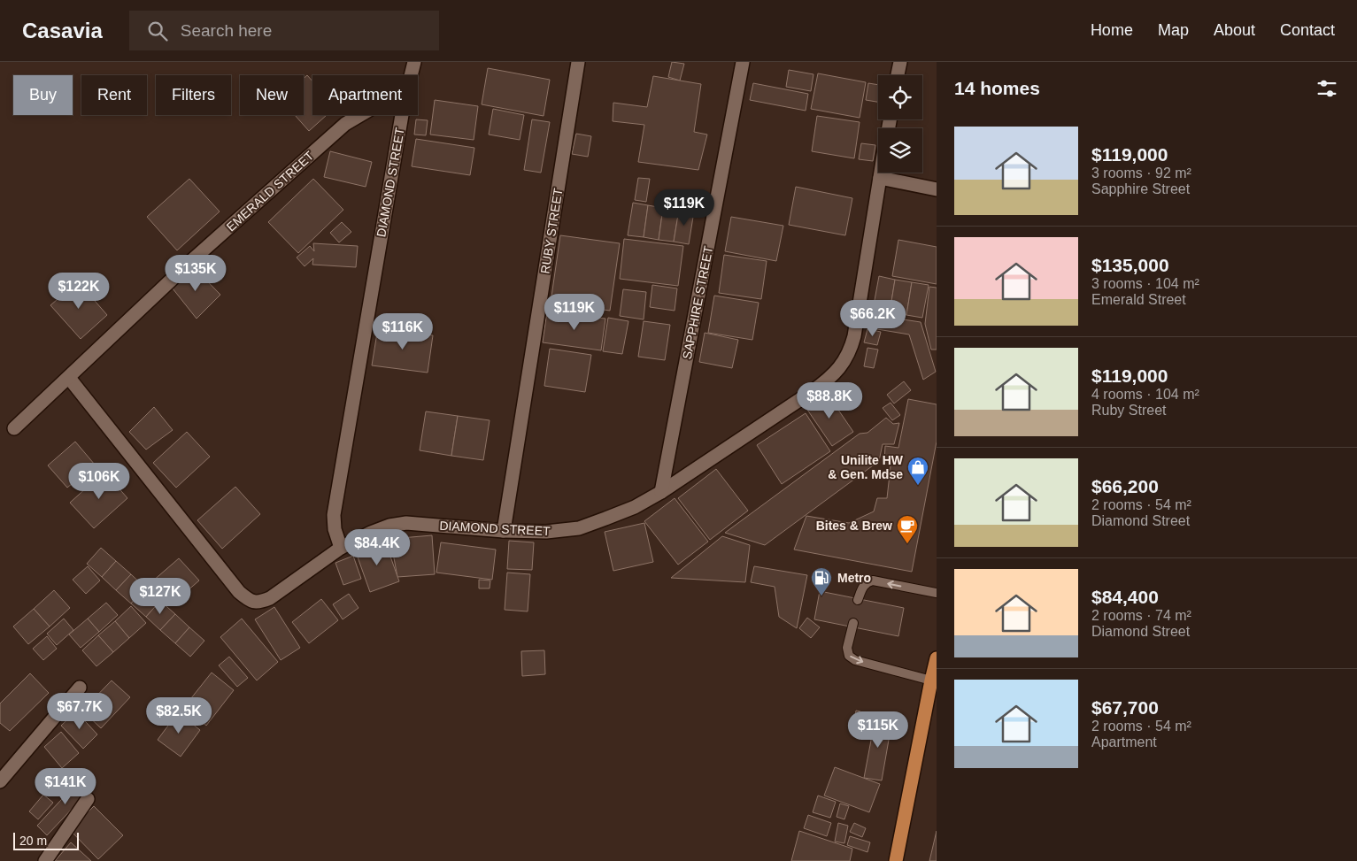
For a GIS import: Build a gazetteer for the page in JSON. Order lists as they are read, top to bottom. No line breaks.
{"streets":{"street":["DIAMOND STREET","EMERALD STREET","RUBY STREET","SAPPHIRE STREET"]},"crossings":[["DIAMOND STREET","RUBY STREET"],["DIAMOND STREET","SAPPHIRE STREET"]],"places":{"shop":["Unilite HW & Gen. Mdse"],"cafe":["Bites & Brew"],"fuel station":["Metro"]},"scale_bar":"20 m","page":{"header":"Casavia","search":"Search here","nav":["Home","Map","About","Contact"],"heading":"14 homes","chip":["Buy","Rent","Filters","New","Apartment"],"list":[{"name":"$119,000","note":"3 rooms · 92 m² · Sapphire Street"},{"name":"$135,000","note":"3 rooms · 104 m² · Emerald Street"},{"name":"$119,000","note":"4 rooms · 104 m² · Ruby Street"},{"name":"$66,200","note":"2 rooms · 54 m² · Diamond Street"},{"name":"$84,400","note":"2 rooms · 74 m² · Diamond Street"},{"name":"$67,700","note":"2 rooms · 54 m² · Apartment"}],"price":["$119K","$135K","$122K","$119K","$66.2K","$116K","$88.8K","$106K","$84.4K","$127K","$67.7K","$82.5K","$115K","$141K"],"scale":"20 m"}}
